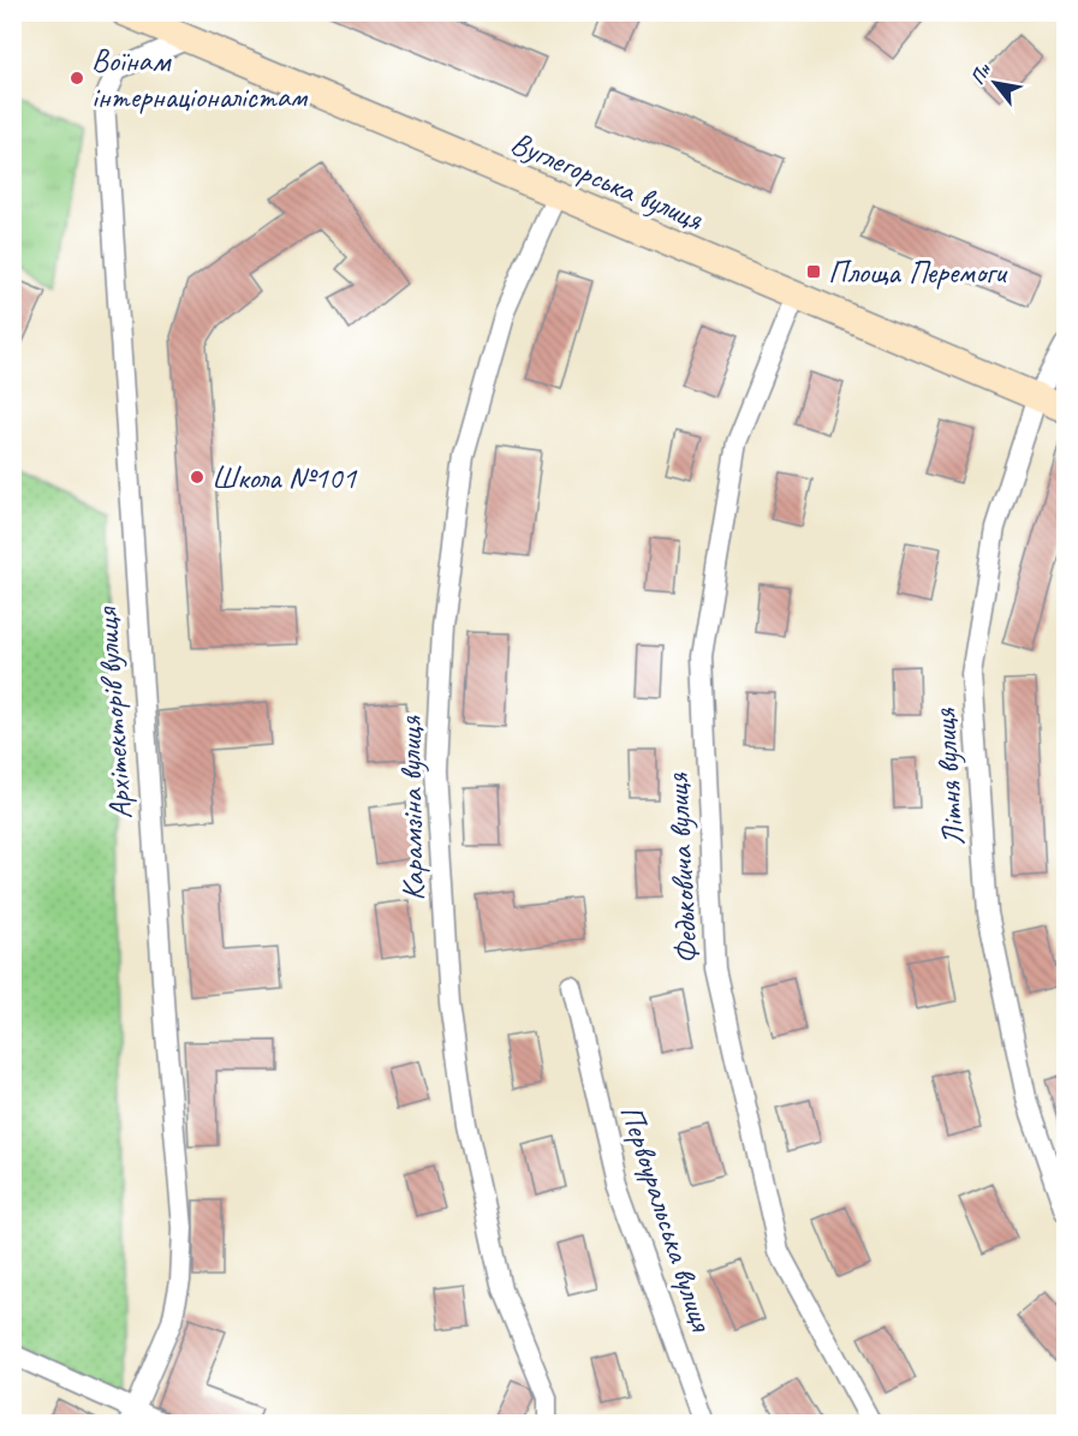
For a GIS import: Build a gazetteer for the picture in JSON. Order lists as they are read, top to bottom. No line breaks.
{"streets":{"main road":["Вуглегорська вулиця"],"street":["Архітекторів вулиця","Літня вулиця","Карамзіна вулиця","Федьковича вулиця","Первоуральська вулиця"]},"crossings":[["Вуглегорська вулиця","Архітекторів вулиця"],["Вуглегорська вулиця","Літня вулиця"],["Вуглегорська вулиця","Карамзіна вулиця"],["Вуглегорська вулиця","Федьковича вулиця"]],"places":{"other":["Воїнам інтернаціоналістам","Школа №101"],"transit":["Площа Перемоги"]},"north":"top left"}
